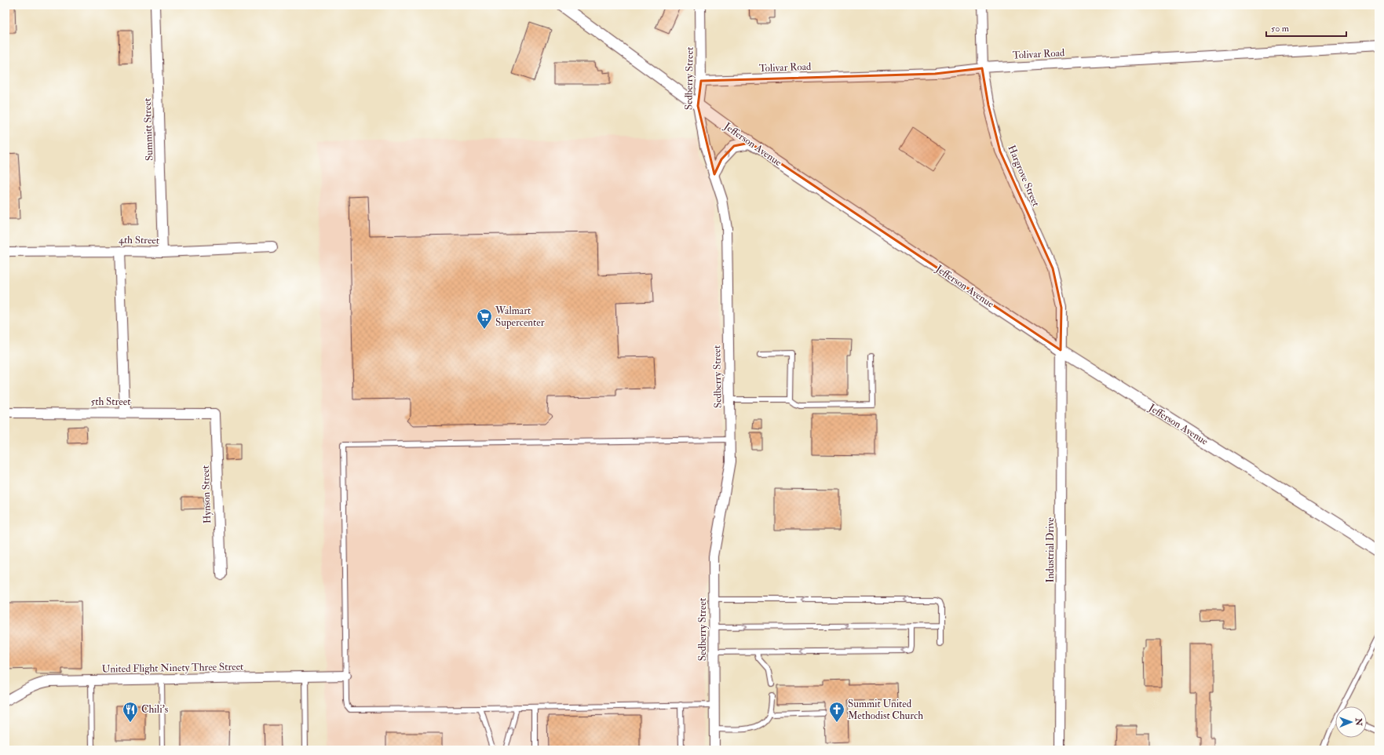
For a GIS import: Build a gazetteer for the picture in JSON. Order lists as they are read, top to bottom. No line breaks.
{"streets":{"street":["Tolivar Road","Sedberry Street","Summitt Street","Jefferson Avenue","Hargrove Street","4th Street","5th Street","Hynson Street","Industrial Drive","United Flight Ninety Three Street"]},"crossings":[["Tolivar Road","Sedberry Street"],["Tolivar Road","Hargrove Street"],["Sedberry Street","Jefferson Avenue"],["Summitt Street","4th Street"],["Jefferson Avenue","Hargrove Street"],["Jefferson Avenue","Industrial Drive"],["Hargrove Street","Industrial Drive"],["5th Street","Hynson Street"]],"places":{"supermarket":["Walmart Supercenter"],"restaurant":["Chili's"],"church":["Summit United Methodist Church"]},"scale_bar":"50 m","north":"right"}
